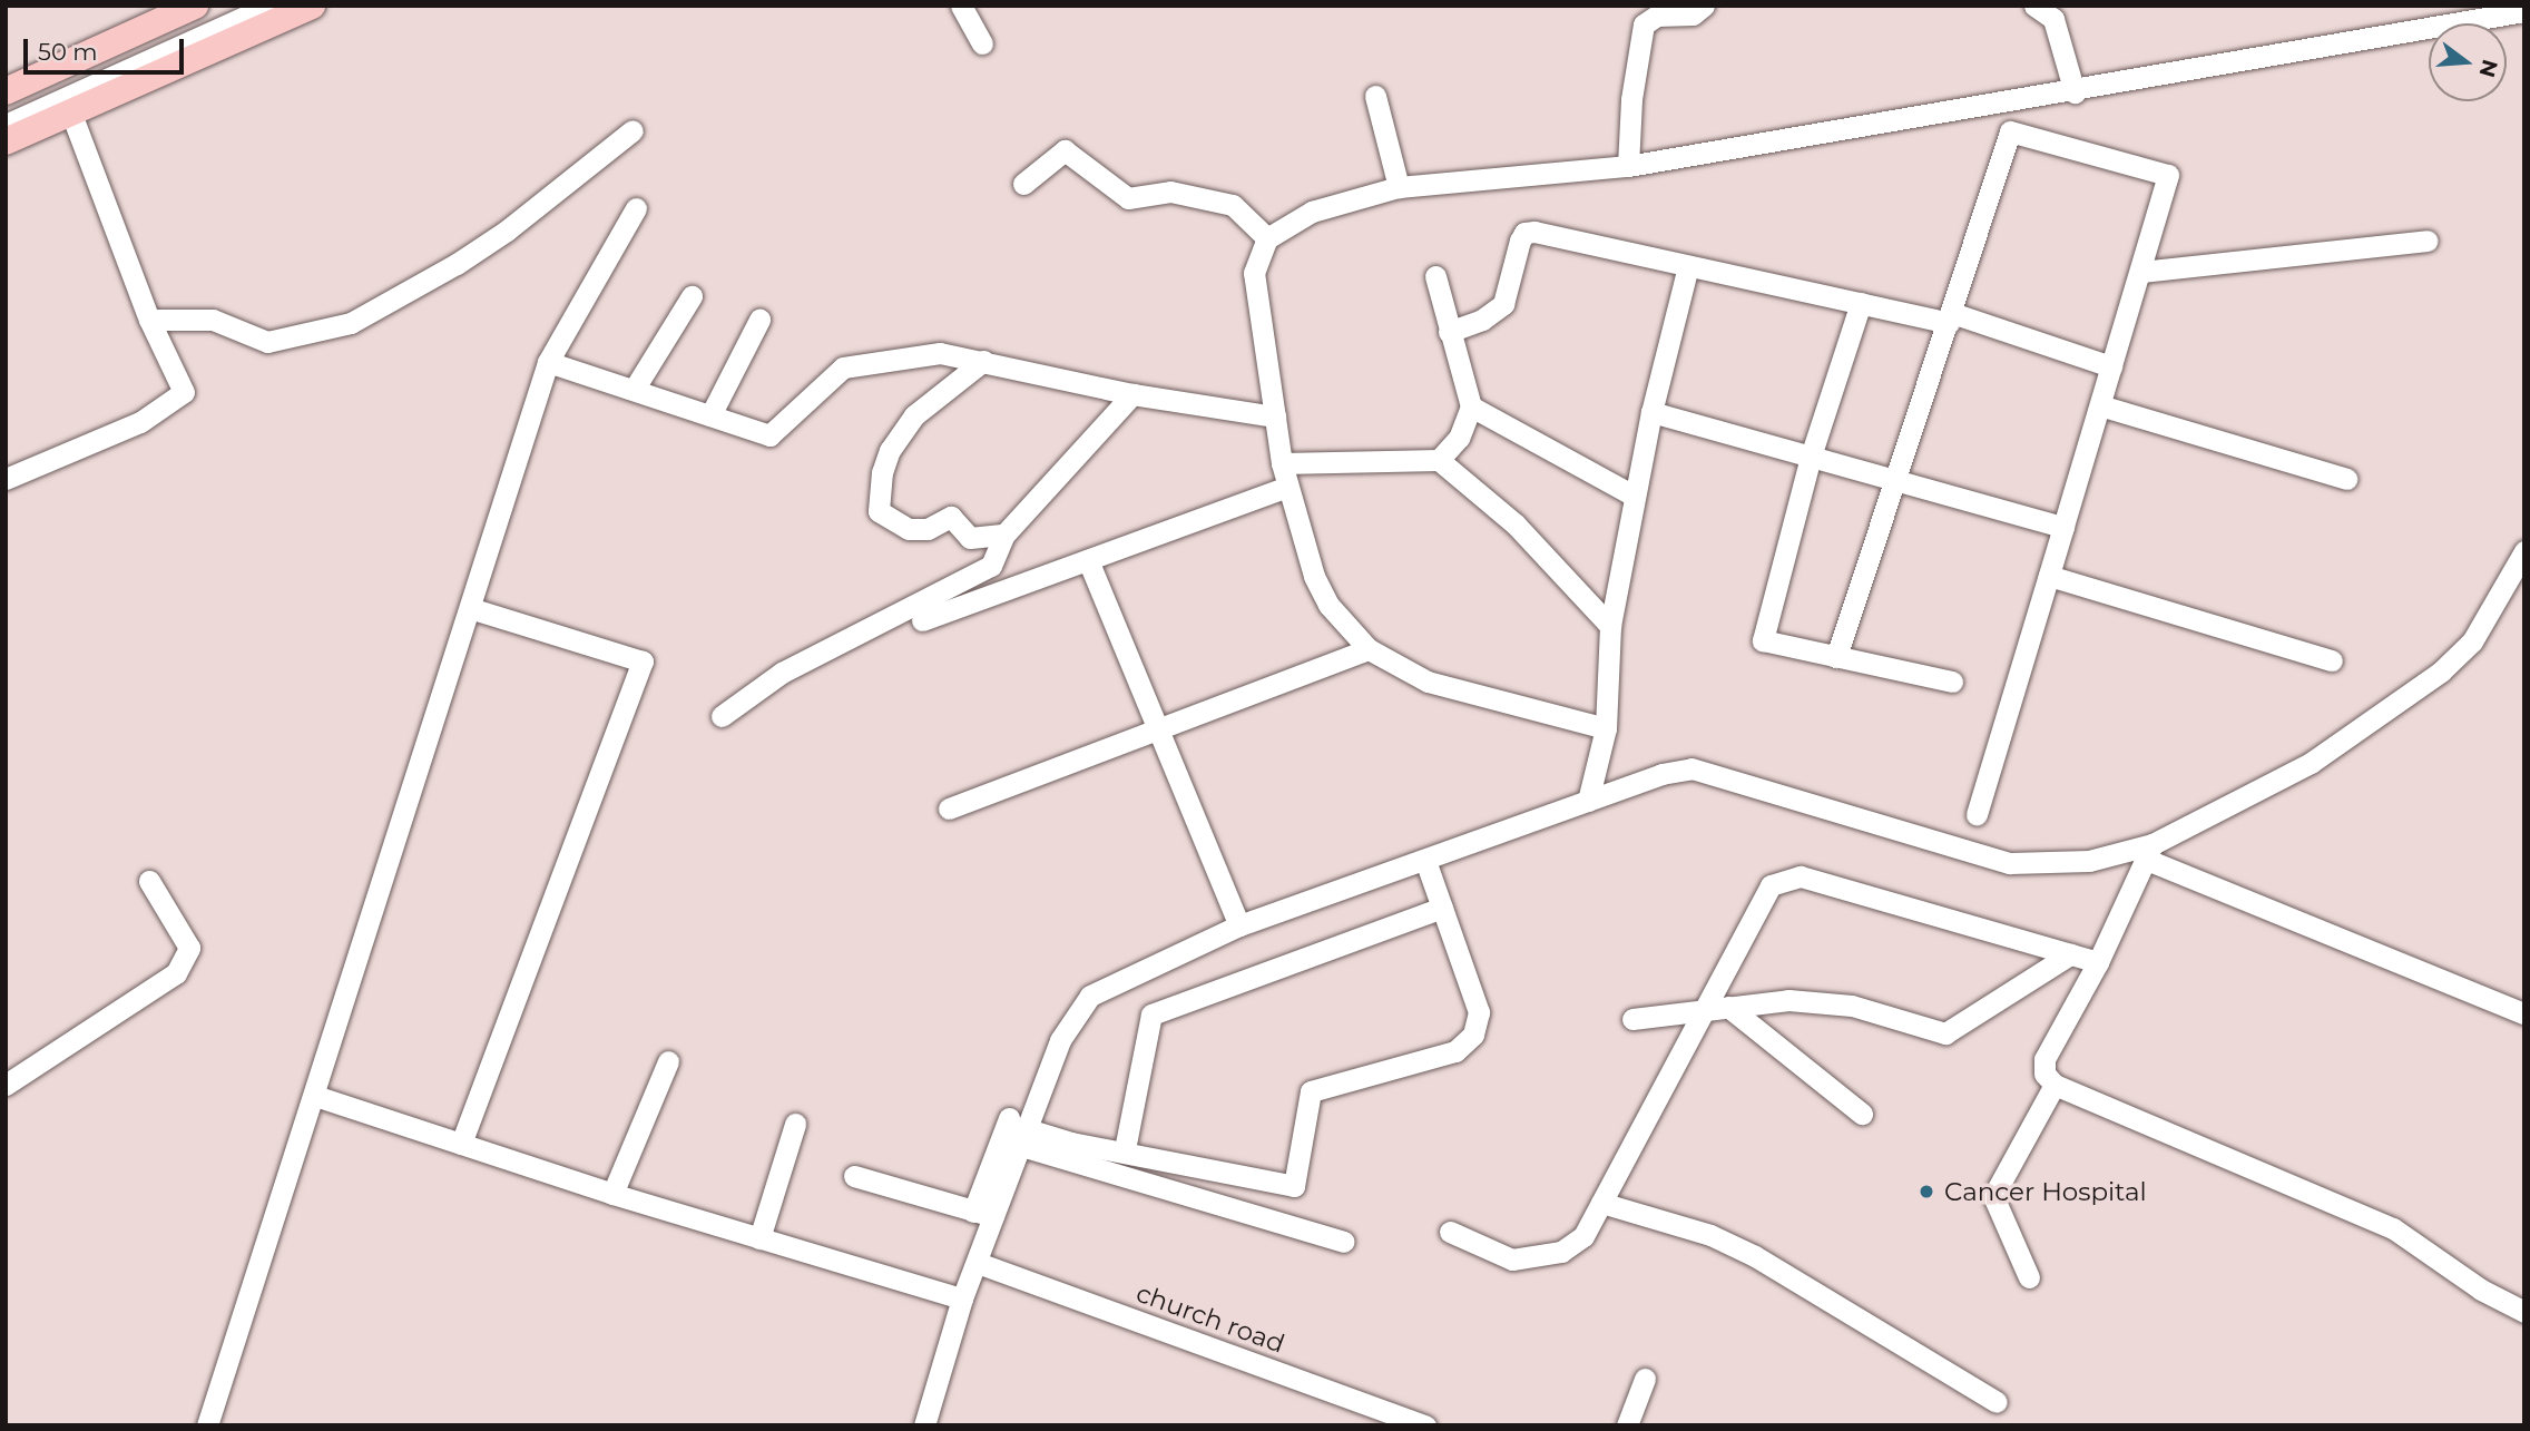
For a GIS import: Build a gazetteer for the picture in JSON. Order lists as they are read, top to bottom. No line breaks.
{"streets":{"street":["church road"]},"places":["Cancer Hospital"],"scale_bar":"50 m","north":"right"}
